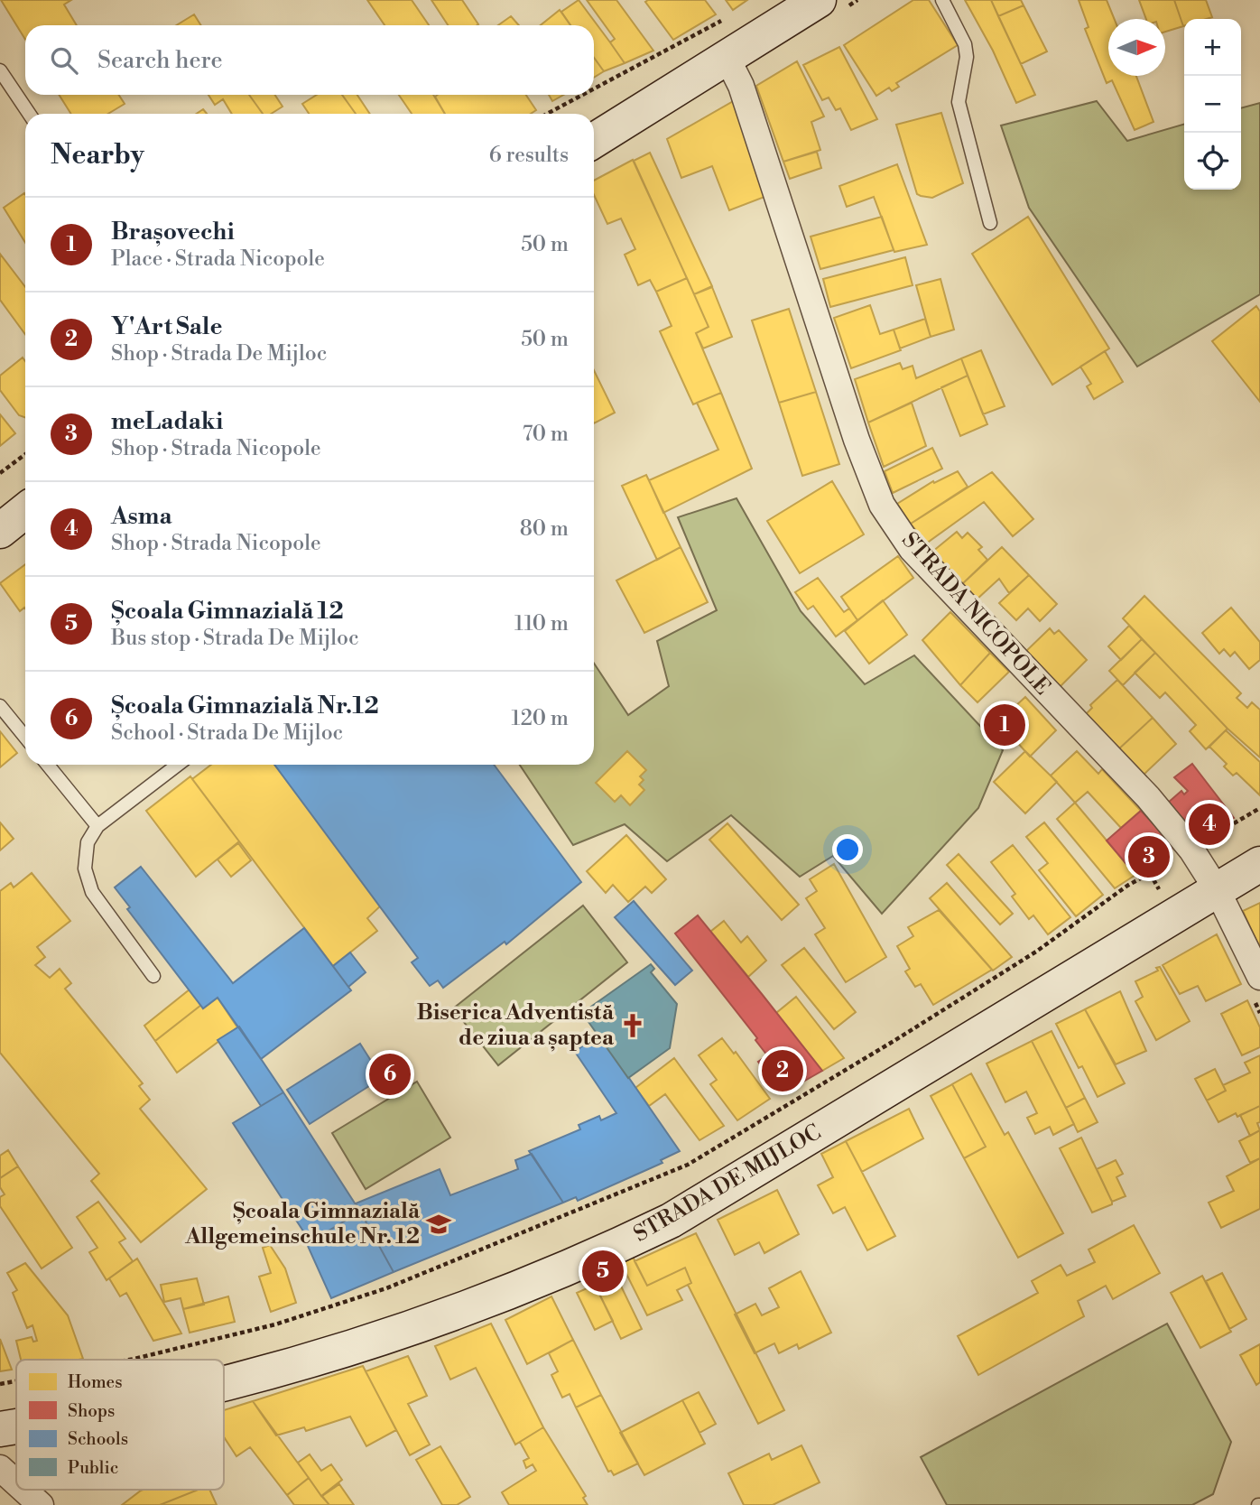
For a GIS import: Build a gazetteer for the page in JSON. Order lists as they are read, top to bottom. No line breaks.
{"streets":{"main road":["STRADA DE MIJLOC"],"street":["STRADA NICOPOLE"]},"crossings":[["STRADA NICOPOLE","STRADA DE MIJLOC"]],"places":{"church":["Biserica Adventistă de ziua a șaptea"],"school or university":["Școala Gimnazială Allgemeinschule Nr. 12"]},"legend":["Homes","Shops","Schools","Public"],"north":"right","page":{"map_buttons":["+","−"],"search":"Search here","heading":["Nearby","6 results"],"list":[{"mark":"1","name":"Brașovechi","note":"Place · Strada Nicopole","value":"50 m"},{"mark":"2","name":"Y'Art Sale","note":"Shop · Strada De Mijloc","value":"50 m"},{"mark":"3","name":"meLadaki","note":"Shop · Strada Nicopole","value":"70 m"},{"mark":"4","name":"Asma","note":"Shop · Strada Nicopole","value":"80 m"},{"mark":"5","name":"Școala Gimnazială 12","note":"Bus stop · Strada De Mijloc","value":"110 m"},{"mark":"6","name":"Școala Gimnazială Nr.12","note":"School · Strada De Mijloc","value":"120 m"}],"pins":["1","4","3","2","6","5"]}}
